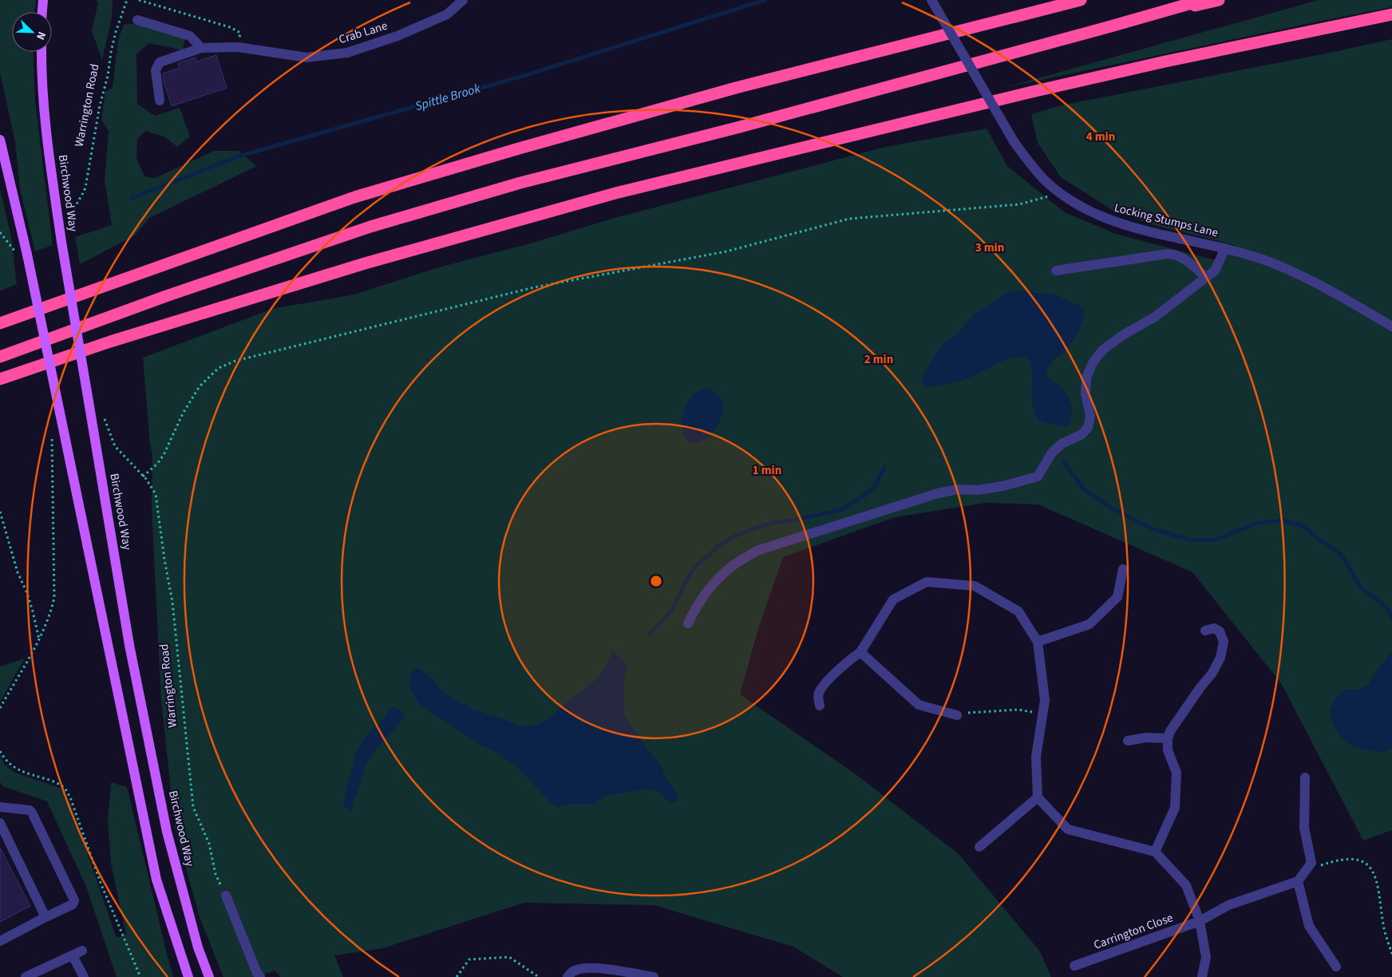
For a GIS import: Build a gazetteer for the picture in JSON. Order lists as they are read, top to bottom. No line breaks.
{"streets":{"main road":["Birchwood Way"],"street":["Crab Lane","Locking Stumps Lane","Carrington Close"],"path":["Warrington Road"]},"water":["Spittle Brook"],"north":"bottom right","rings":["4 min","3 min","2 min","1 min"]}
